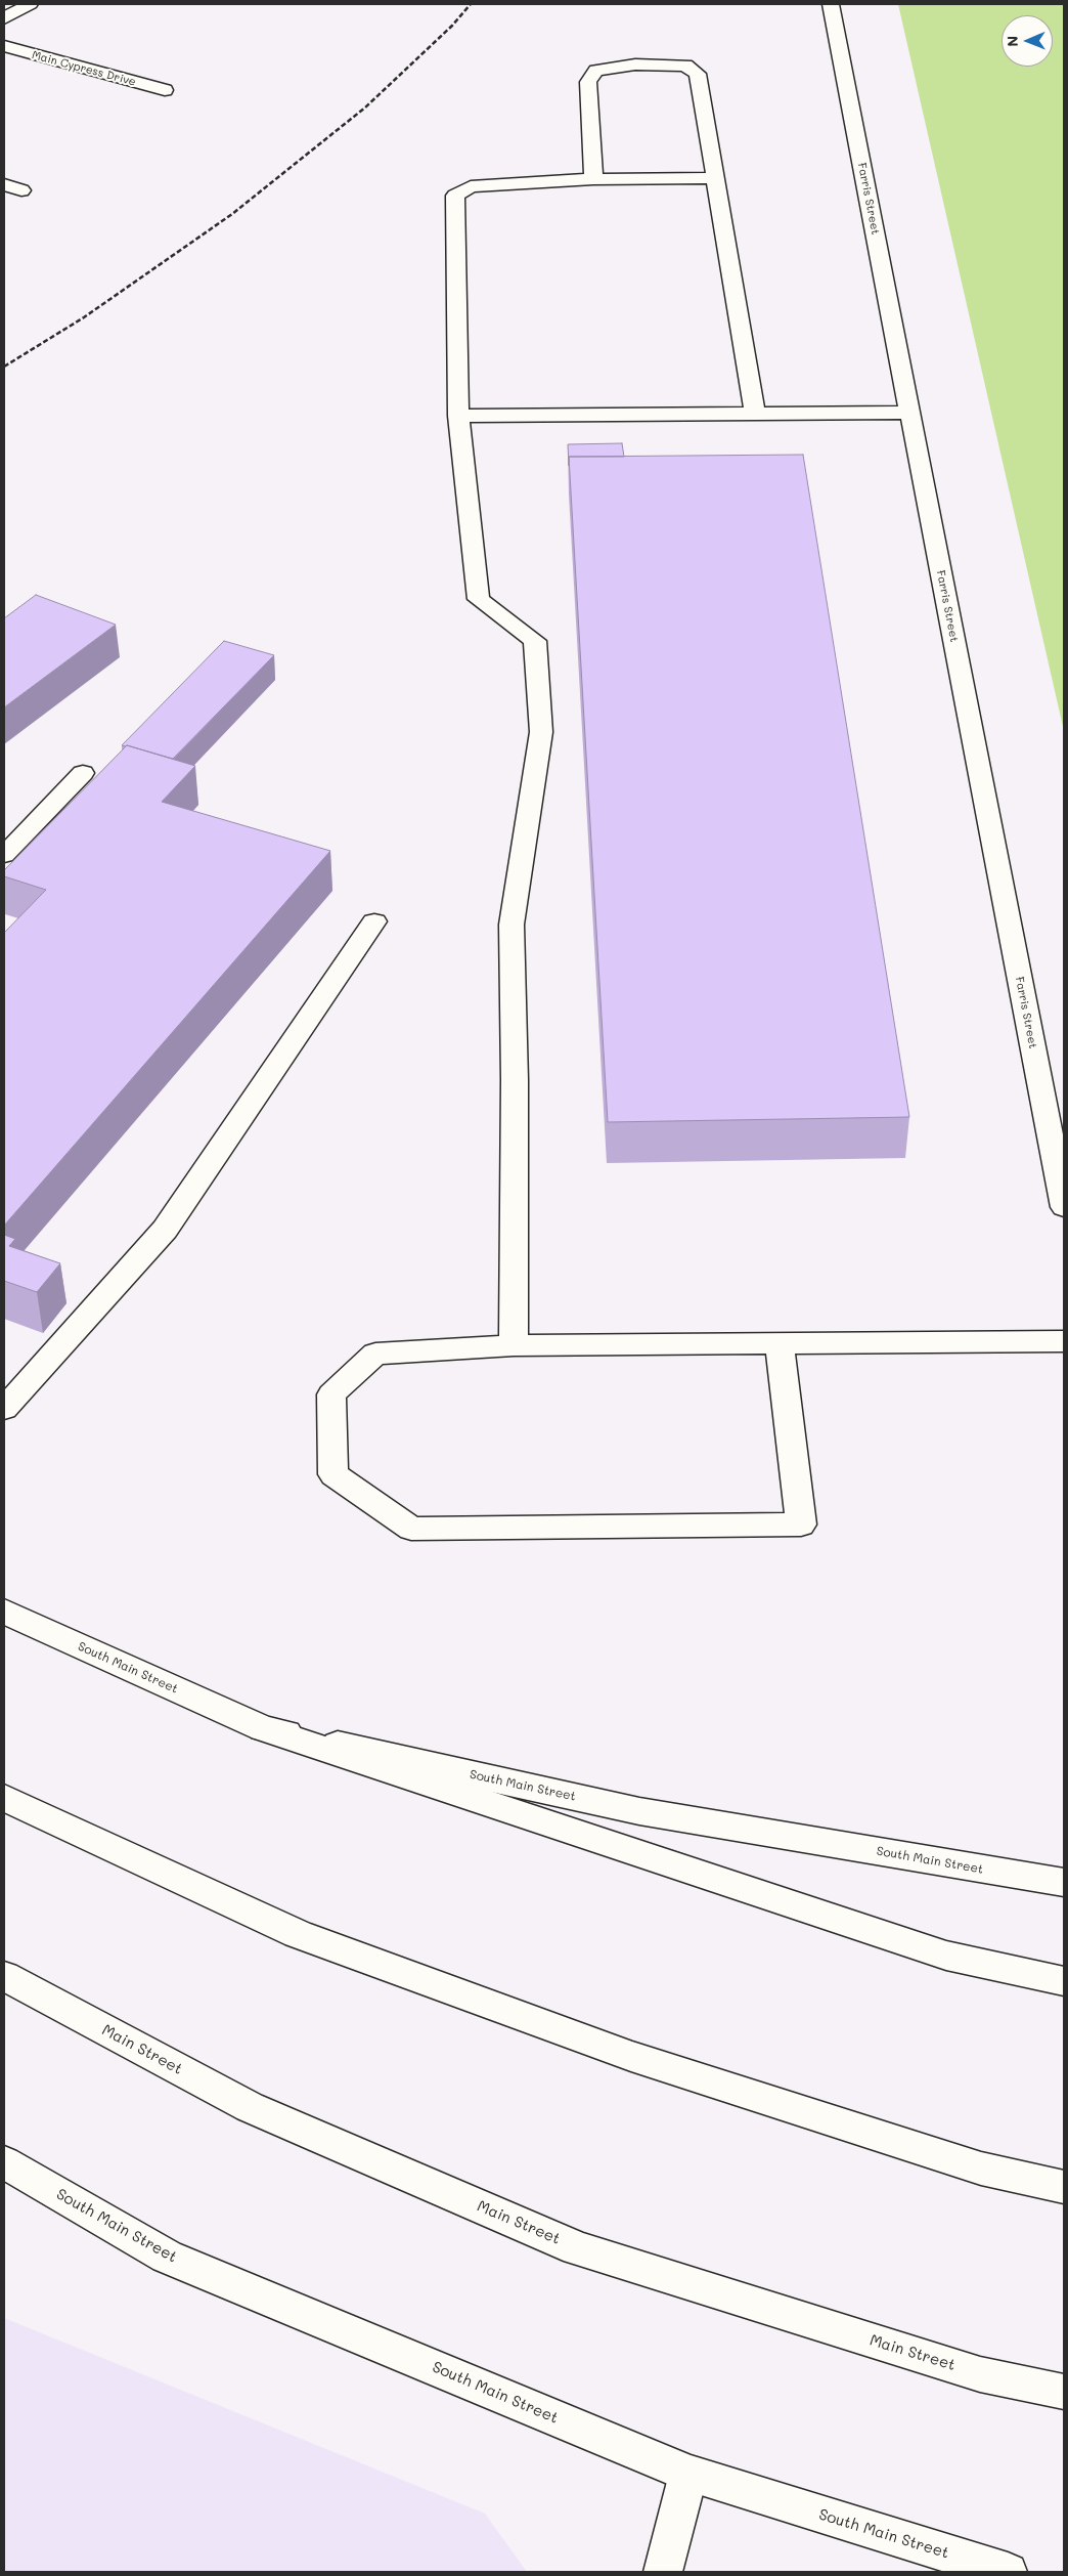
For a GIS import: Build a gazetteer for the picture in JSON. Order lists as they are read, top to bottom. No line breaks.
{"streets":{"main road":["Main Cypress Drive","Farris Street","South Main Street","Main Street"]},"north":"left"}
